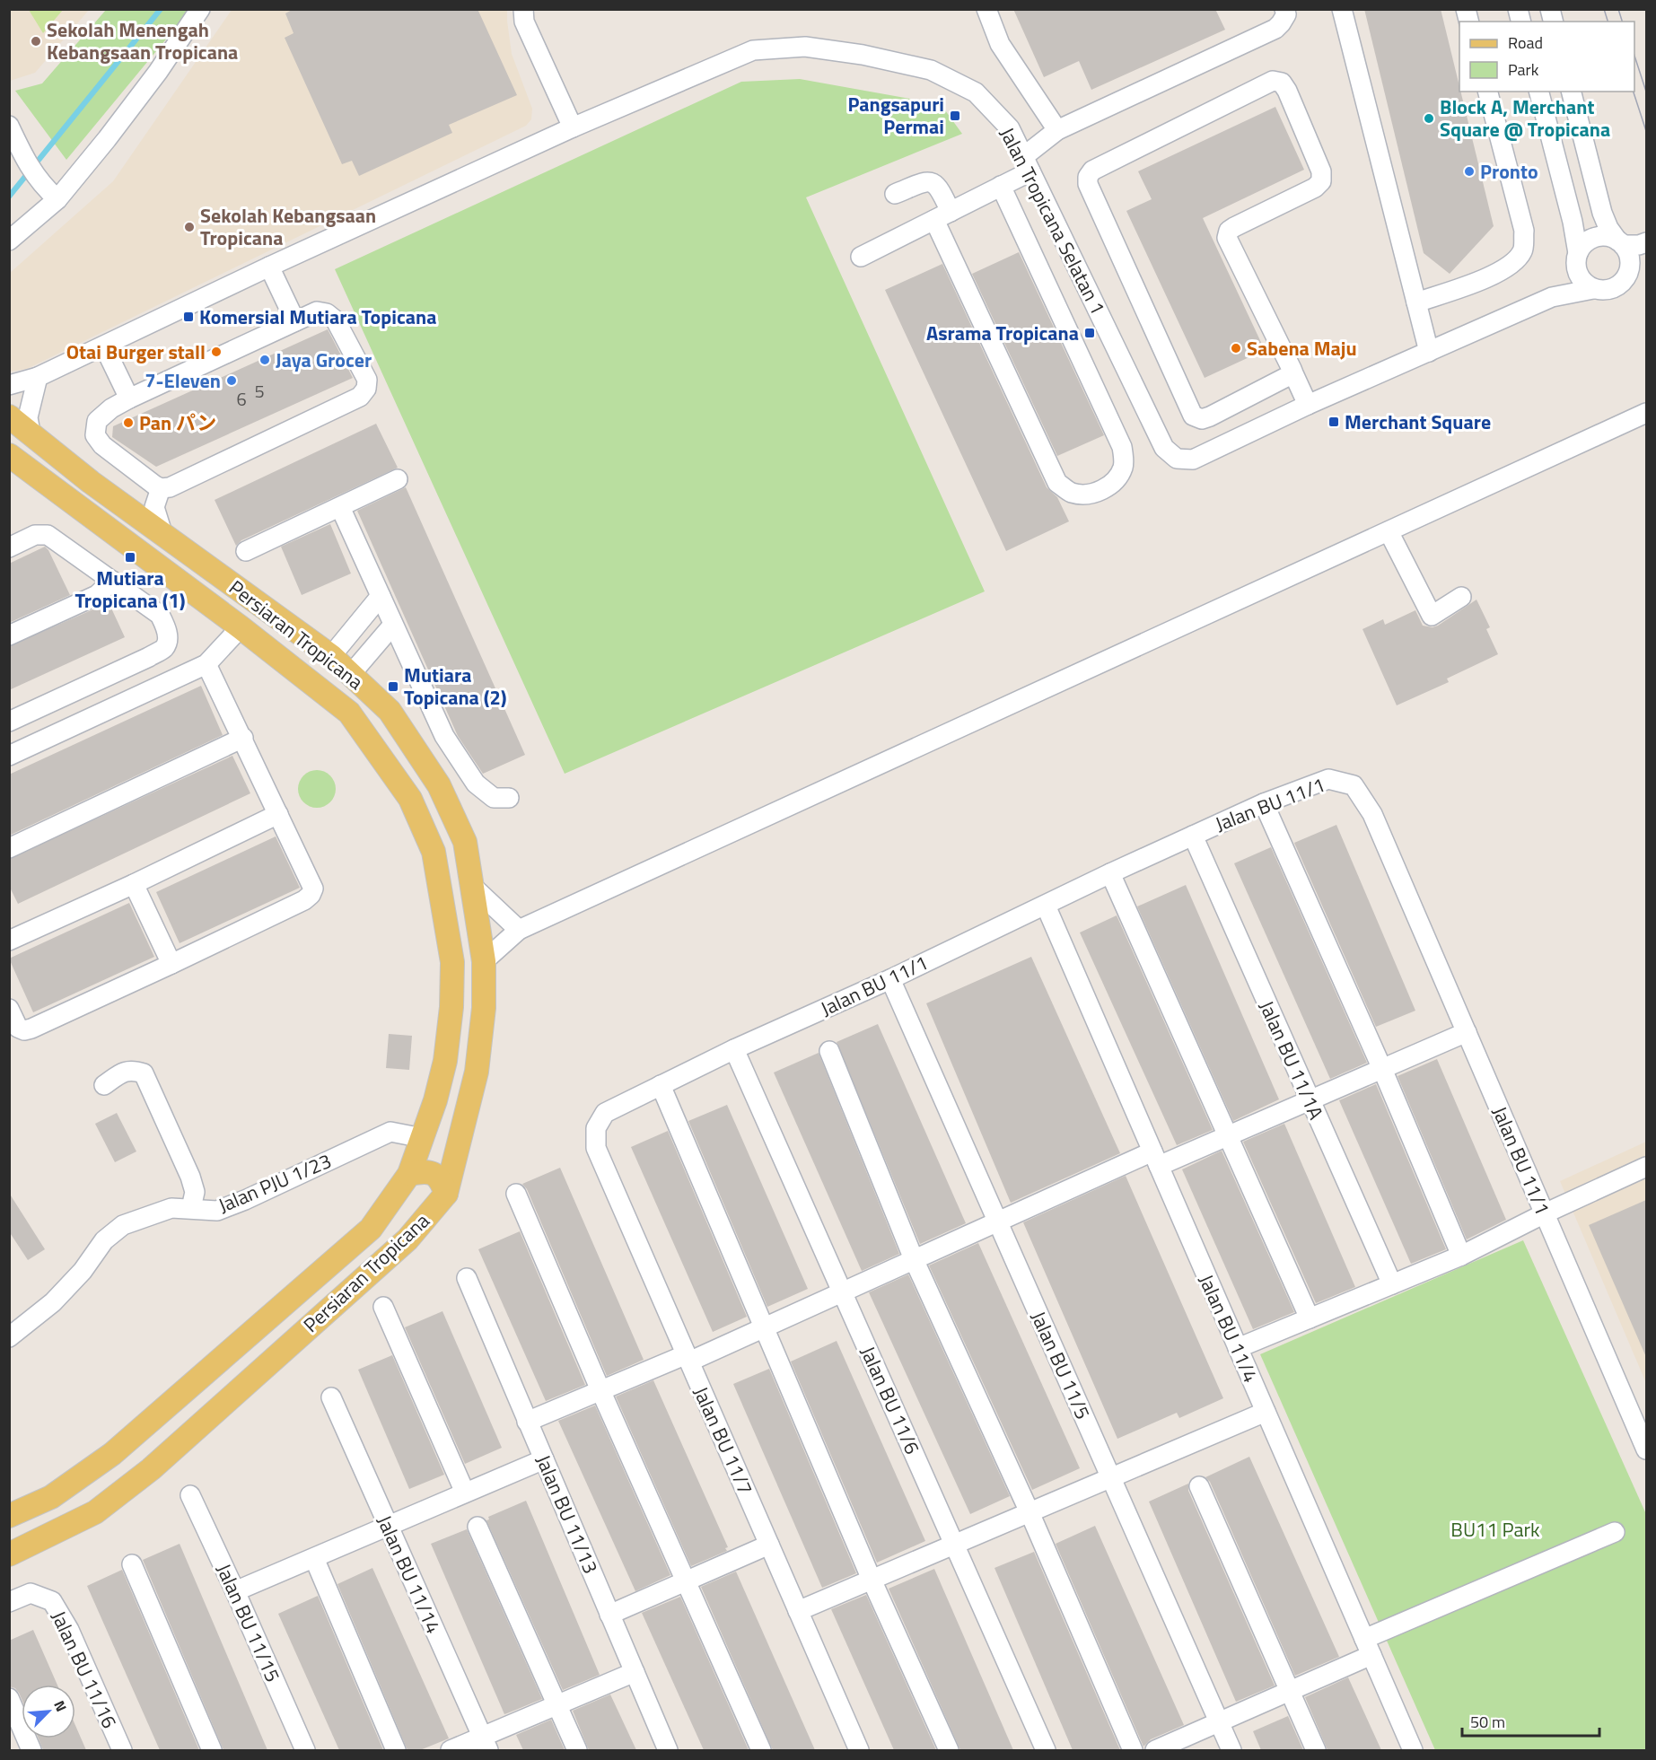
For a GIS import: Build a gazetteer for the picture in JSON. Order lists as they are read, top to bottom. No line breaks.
{"streets":{"main road":["Persiaran Tropicana"],"street":["Jalan Tropicana Selatan 1","Jalan BU 11/1","Jalan BU 11/1A","Jalan PJU 1/23","Jalan BU 11/4","Jalan BU 11/5","Jalan BU 11/6","Jalan BU 11/7","Jalan BU 11/13","Jalan BU 11/14","Jalan BU 11/15","Jalan BU 11/16"]},"crossings":[["Persiaran Tropicana","Jalan PJU 1/23"],["Jalan BU 11/1","Jalan BU 11/1A"],["Jalan BU 11/1","Jalan BU 11/4"],["Jalan BU 11/1","Jalan BU 11/5"],["Jalan BU 11/1","Jalan BU 11/6"],["Jalan BU 11/1","Jalan BU 11/7"]],"parks":["BU11 Park"],"places":{"other":["Sekolah Menengah Kebangsaan Tropicana","Block A, Merchant Square @ Tropicana","Pronto","Sekolah Kebangsaan Tropicana","Sabena Maju","Otai Burger stall","Jaya Grocer","7-Eleven","Pan パン"],"transit":["Pangsapuri Permai","Komersial Mutiara Topicana","Asrama Tropicana","Merchant Square","Mutiara Tropicana (1)","Mutiara Topicana (2)"]},"house_numbers":["5","6"],"legend":["Road","Park"],"scale_bar":"50 m","north":"top right"}
